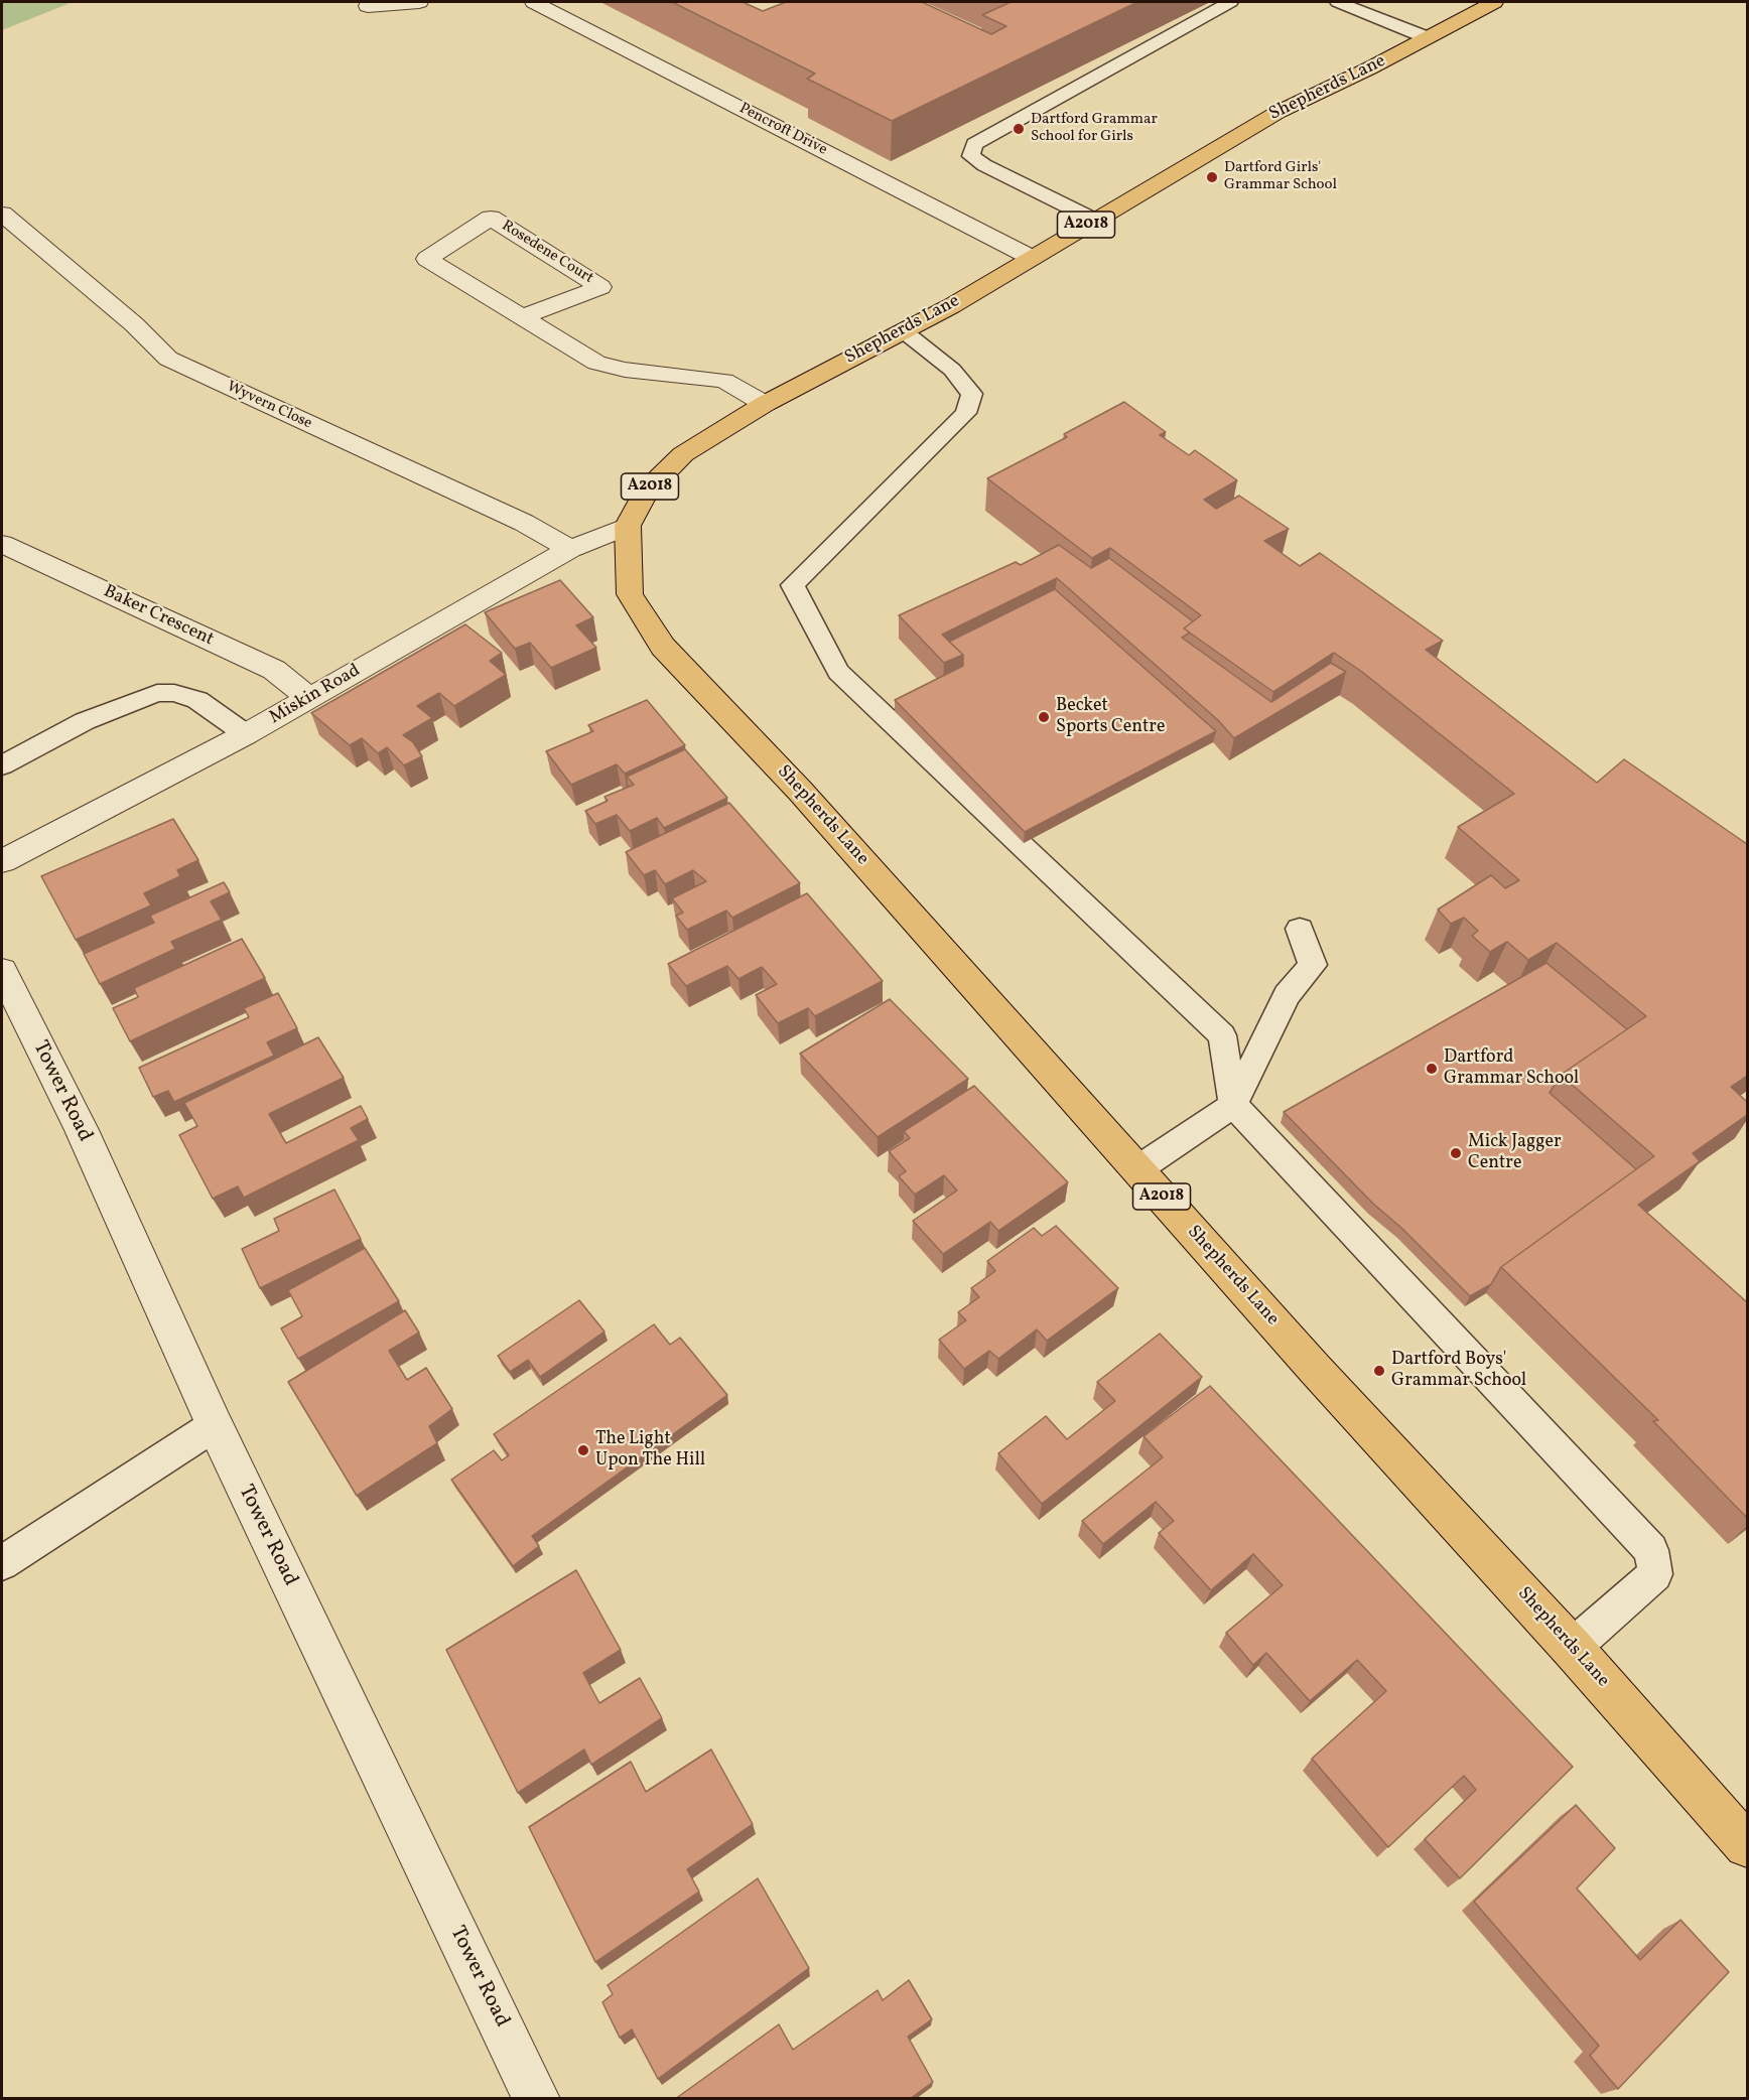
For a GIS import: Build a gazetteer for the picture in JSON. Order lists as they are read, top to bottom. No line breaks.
{"streets":{"main road":["Shepherds Lane","A2018"],"street":["Pencroft Drive","Rosedene Court","Wyvern Close","Baker Crescent","Miskin Road","Tower Road"]},"crossings":[["Shepherds Lane","Pencroft Drive"],["Shepherds Lane","Rosedene Court"],["Shepherds Lane","Miskin Road"],["Wyvern Close","Miskin Road"],["Baker Crescent","Miskin Road"]],"places":["Dartford Grammar School for Girls","Dartford Girls' Grammar School","Becket Sports Centre","Dartford Grammar School","Mick Jagger Centre","Dartford Boys' Grammar School","The Light Upon The Hill"]}
